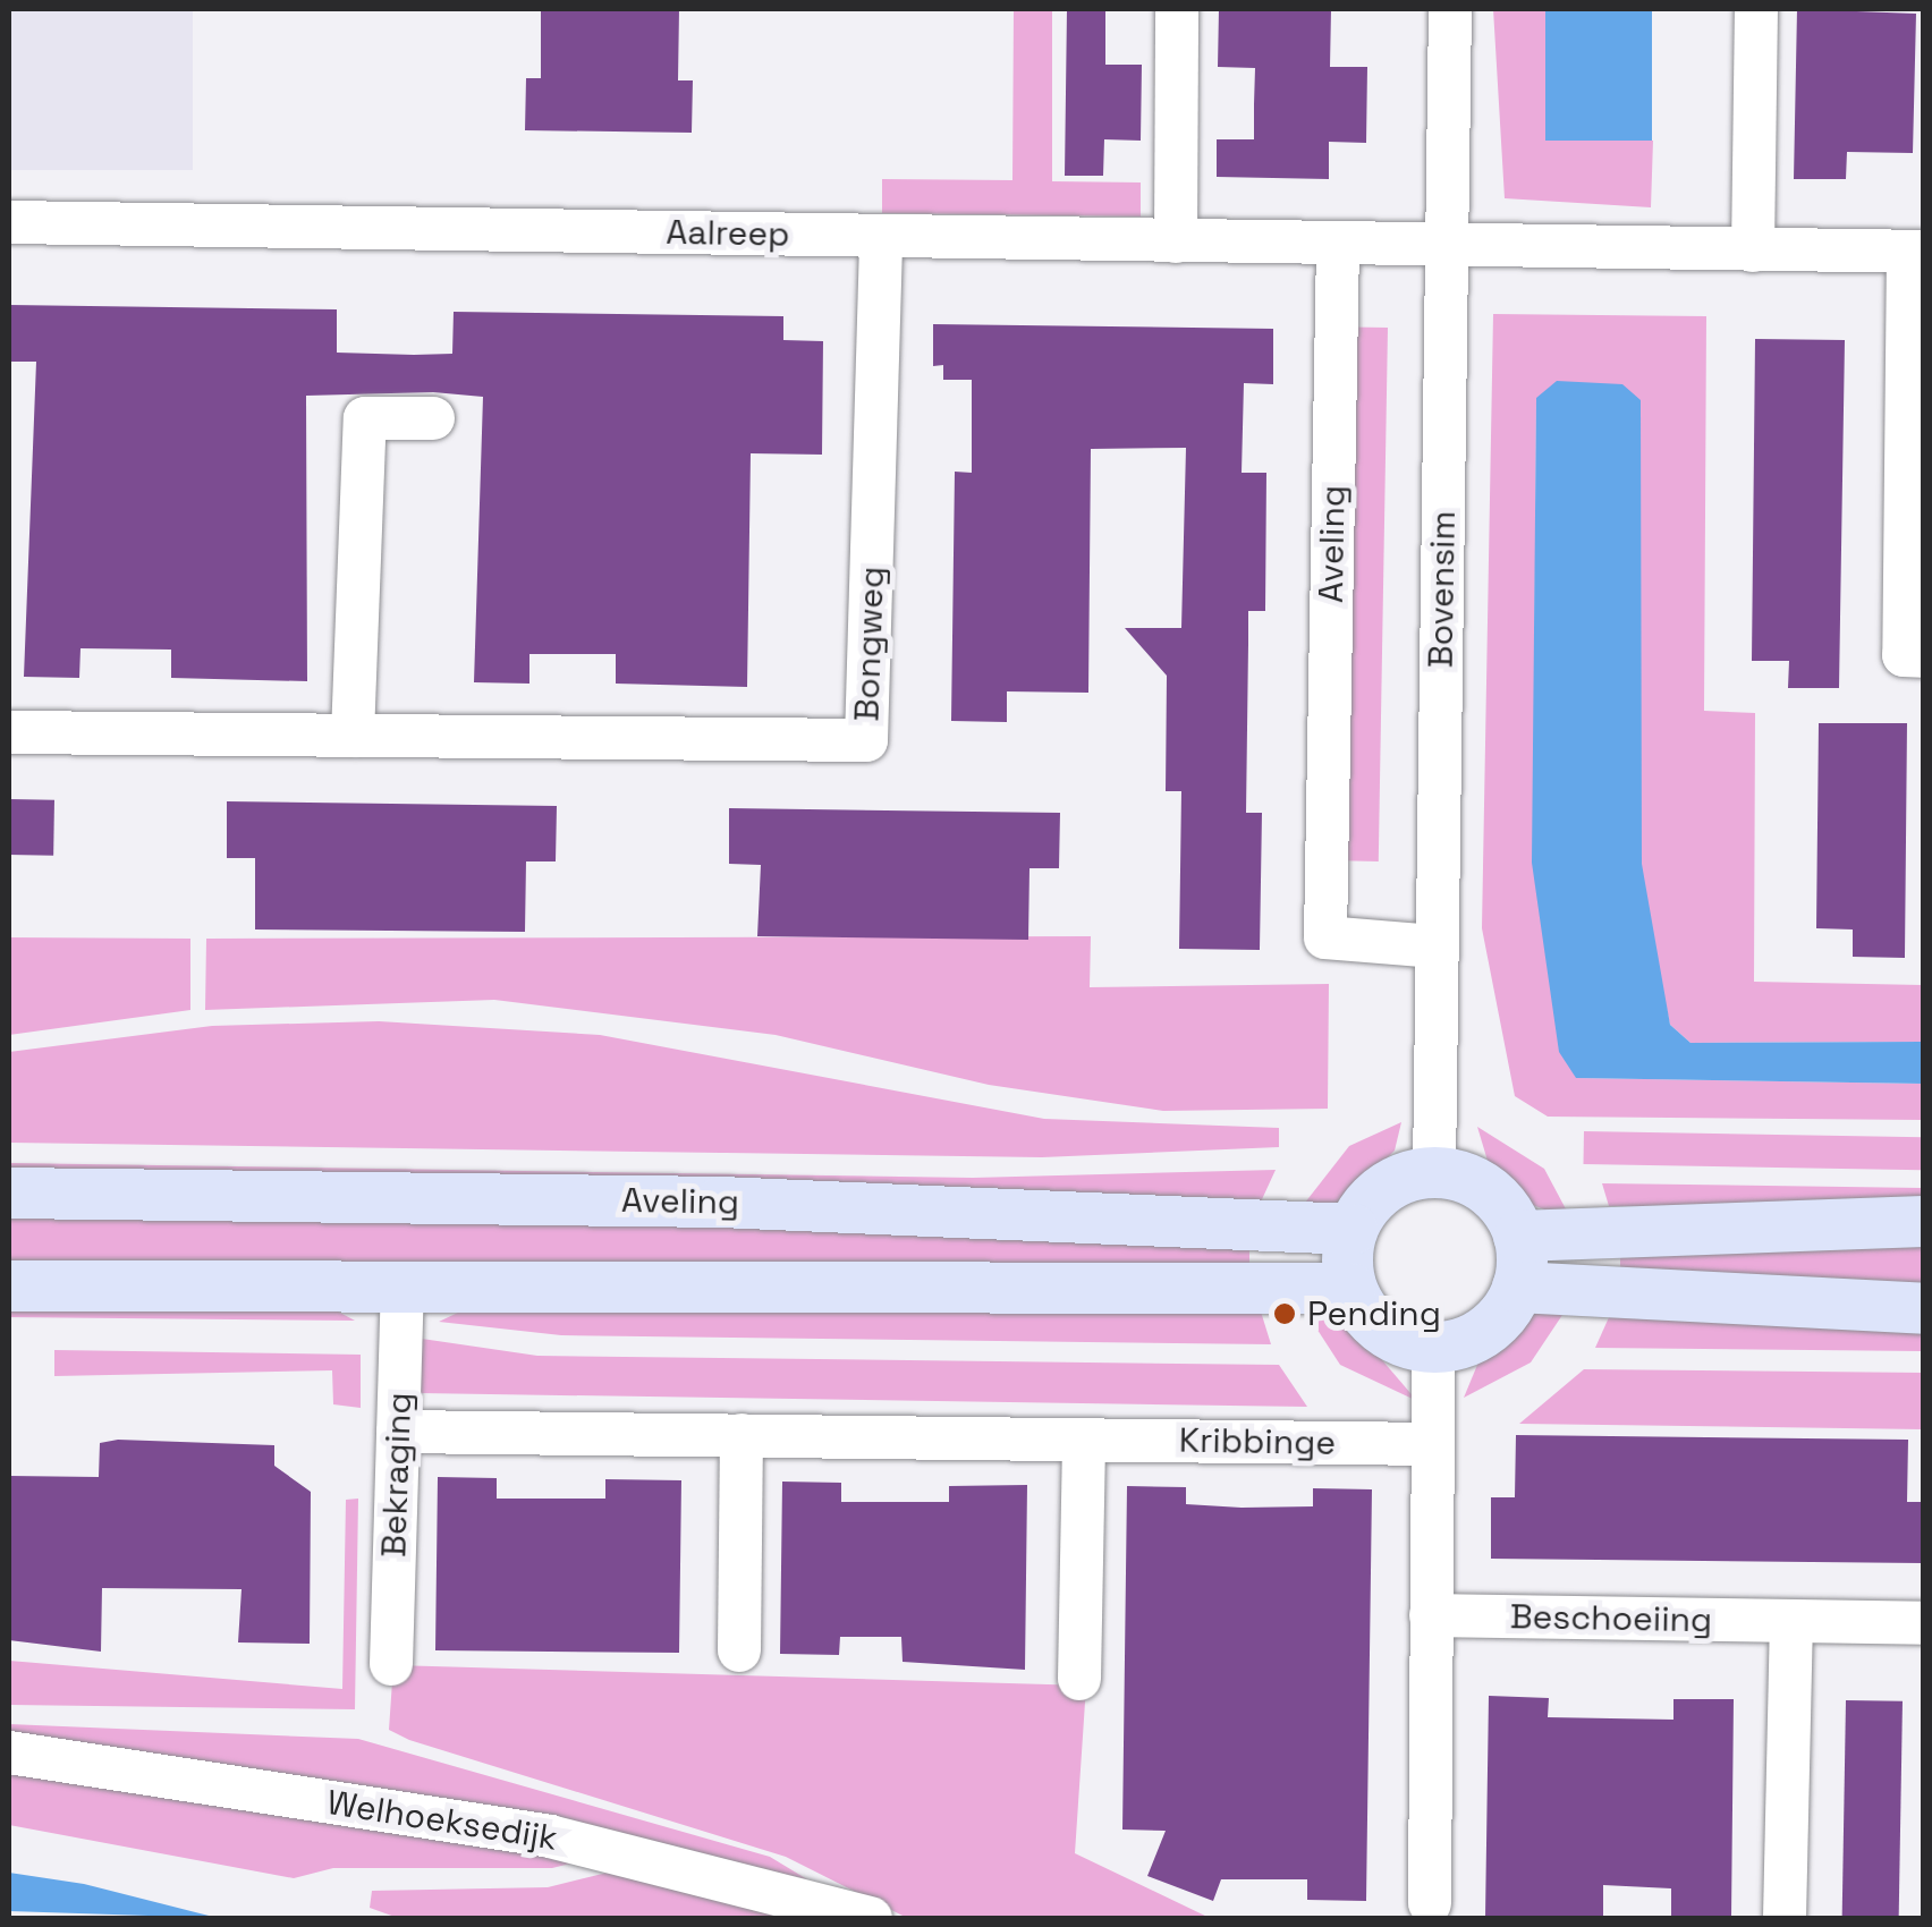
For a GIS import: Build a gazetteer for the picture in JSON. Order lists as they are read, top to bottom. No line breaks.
{"streets":{"main road":["Aveling"],"street":["Aalreep","Bovensim","Bongweg","Kribbinge","Bekraging","Beschoeiing","Welhoeksedijk"]},"crossings":[["Aalreep","Aveling"],["Aalreep","Bovensim"],["Aalreep","Bongweg"],["Aveling","Bovensim"],["Kribbinge","Bekraging"]],"places":["Pending"]}
